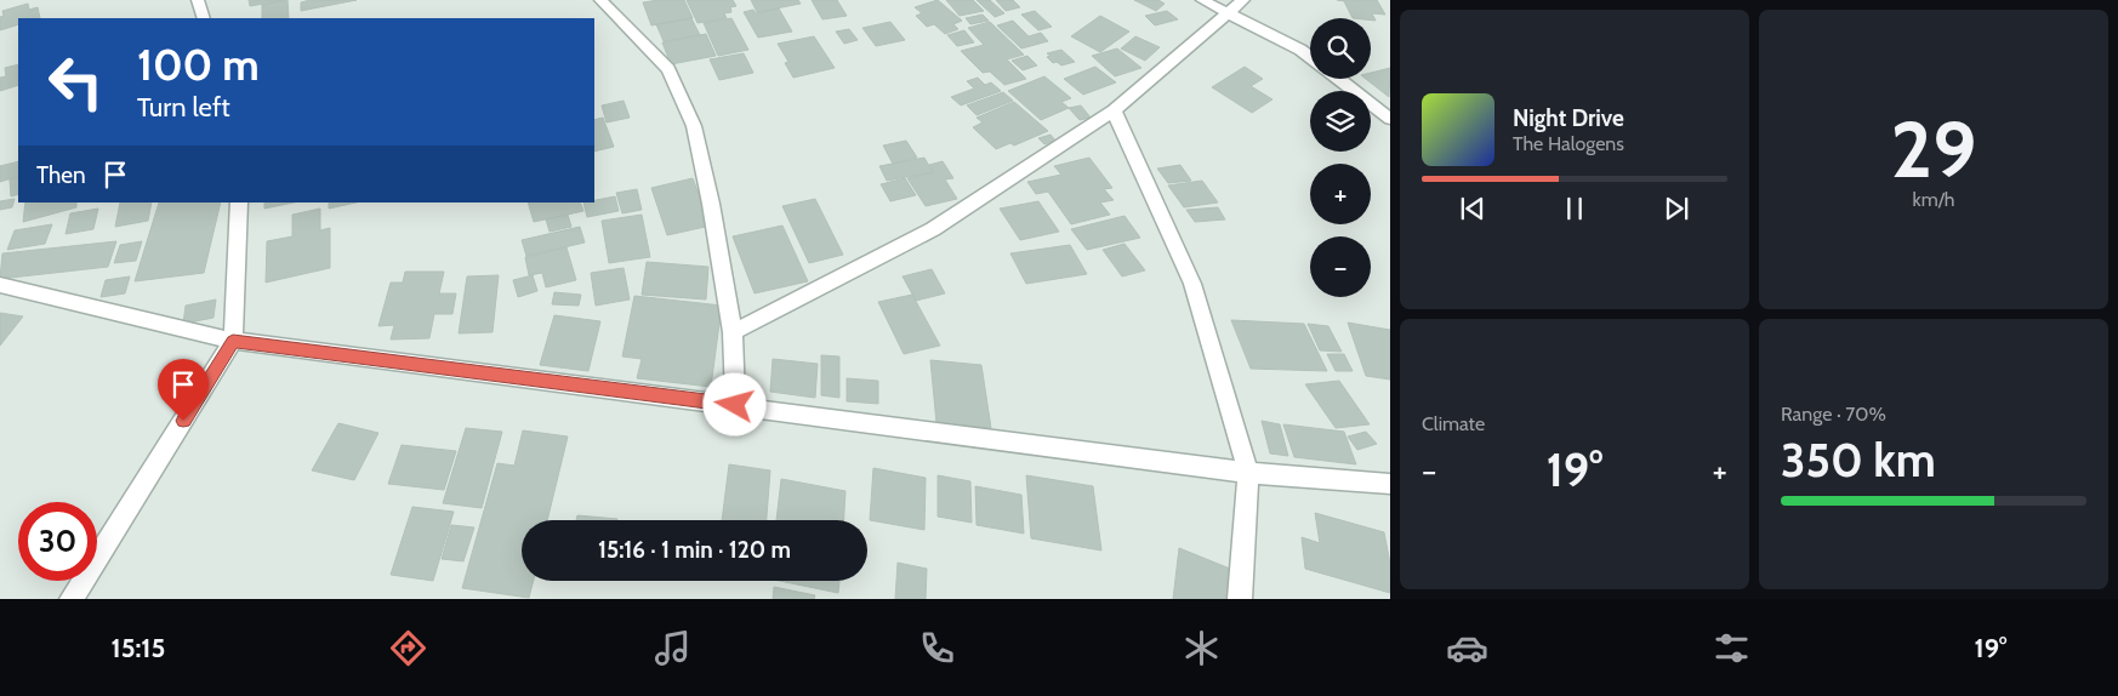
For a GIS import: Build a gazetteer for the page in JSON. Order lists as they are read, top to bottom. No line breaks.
{"page":{"tile":[["29","km/h"],"Climate",["Range · 70%","350 km"]],"map_buttons":["+","−"],"turn":["100 m","Turn left"],"song":["Night Drive","The Halogens"],"then":"Then","heat":["−","19°","+"],"limit":"30","trip":"15:16 · 1 min · 120 m","tabs":["15:15","19°"]}}
